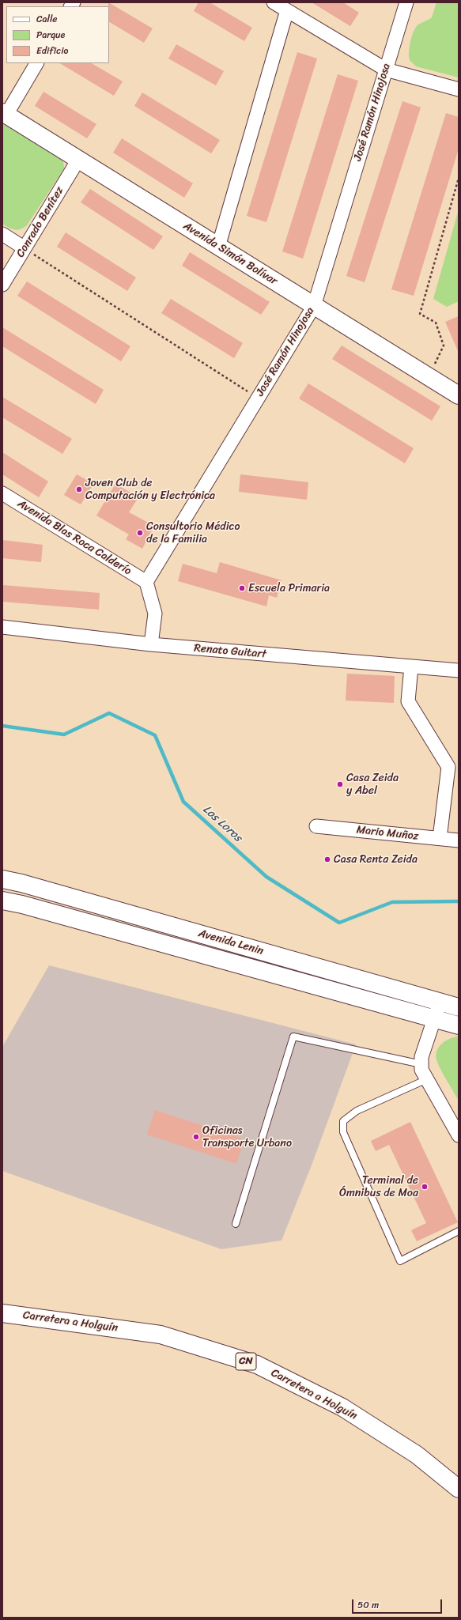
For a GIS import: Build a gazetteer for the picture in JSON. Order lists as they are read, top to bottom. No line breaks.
{"streets":{"main road":["Avenida Simón Bolívar","Avenida Lenin","Carretera a Holguín","CN"],"street":["José Ramón Hinojosa","Conrado Benítez","Avenida Blas Roca Calderío","Renato Guitart","Mario Muñoz"]},"crossings":[["José Ramón Hinojosa","Avenida Simón Bolívar"],["José Ramón Hinojosa","Avenida Blas Roca Calderío"],["Conrado Benítez","Avenida Simón Bolívar"]],"water":["Los Loros"],"places":["Joven Club de Computación y Electrónica","Consultorio Médico de la Familia","Escuela Primaria","Casa Zeida y Abel","Casa Renta Zeida","Oficinas Transporte Urbano","Terminal de Ómnibus de Moa"],"legend":["Calle","Parque","Edificio"],"scale_bar":"50 m"}
